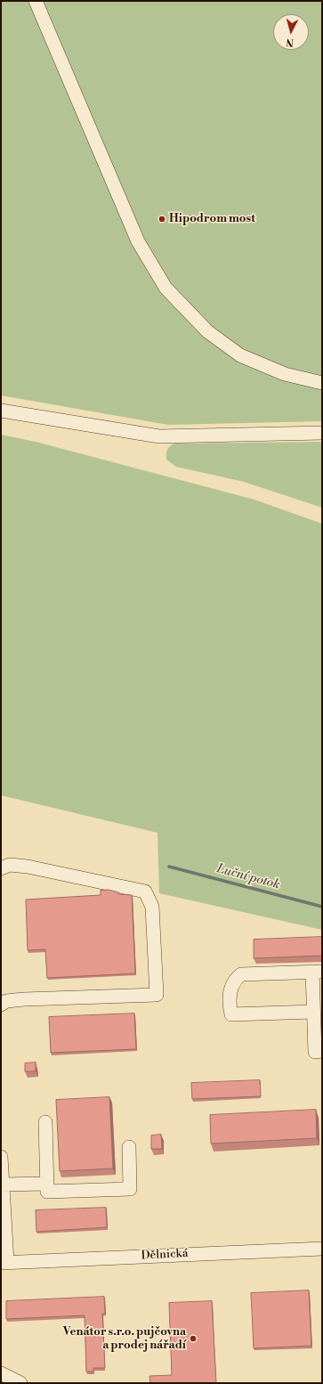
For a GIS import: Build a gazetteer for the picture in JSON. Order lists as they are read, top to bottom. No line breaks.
{"streets":{"street":["Dělnická"]},"water":["Luční potok"],"places":["Hipodrom most","Venátor s.r.o. pujčovna a prodej nářadí"],"north":"bottom"}
